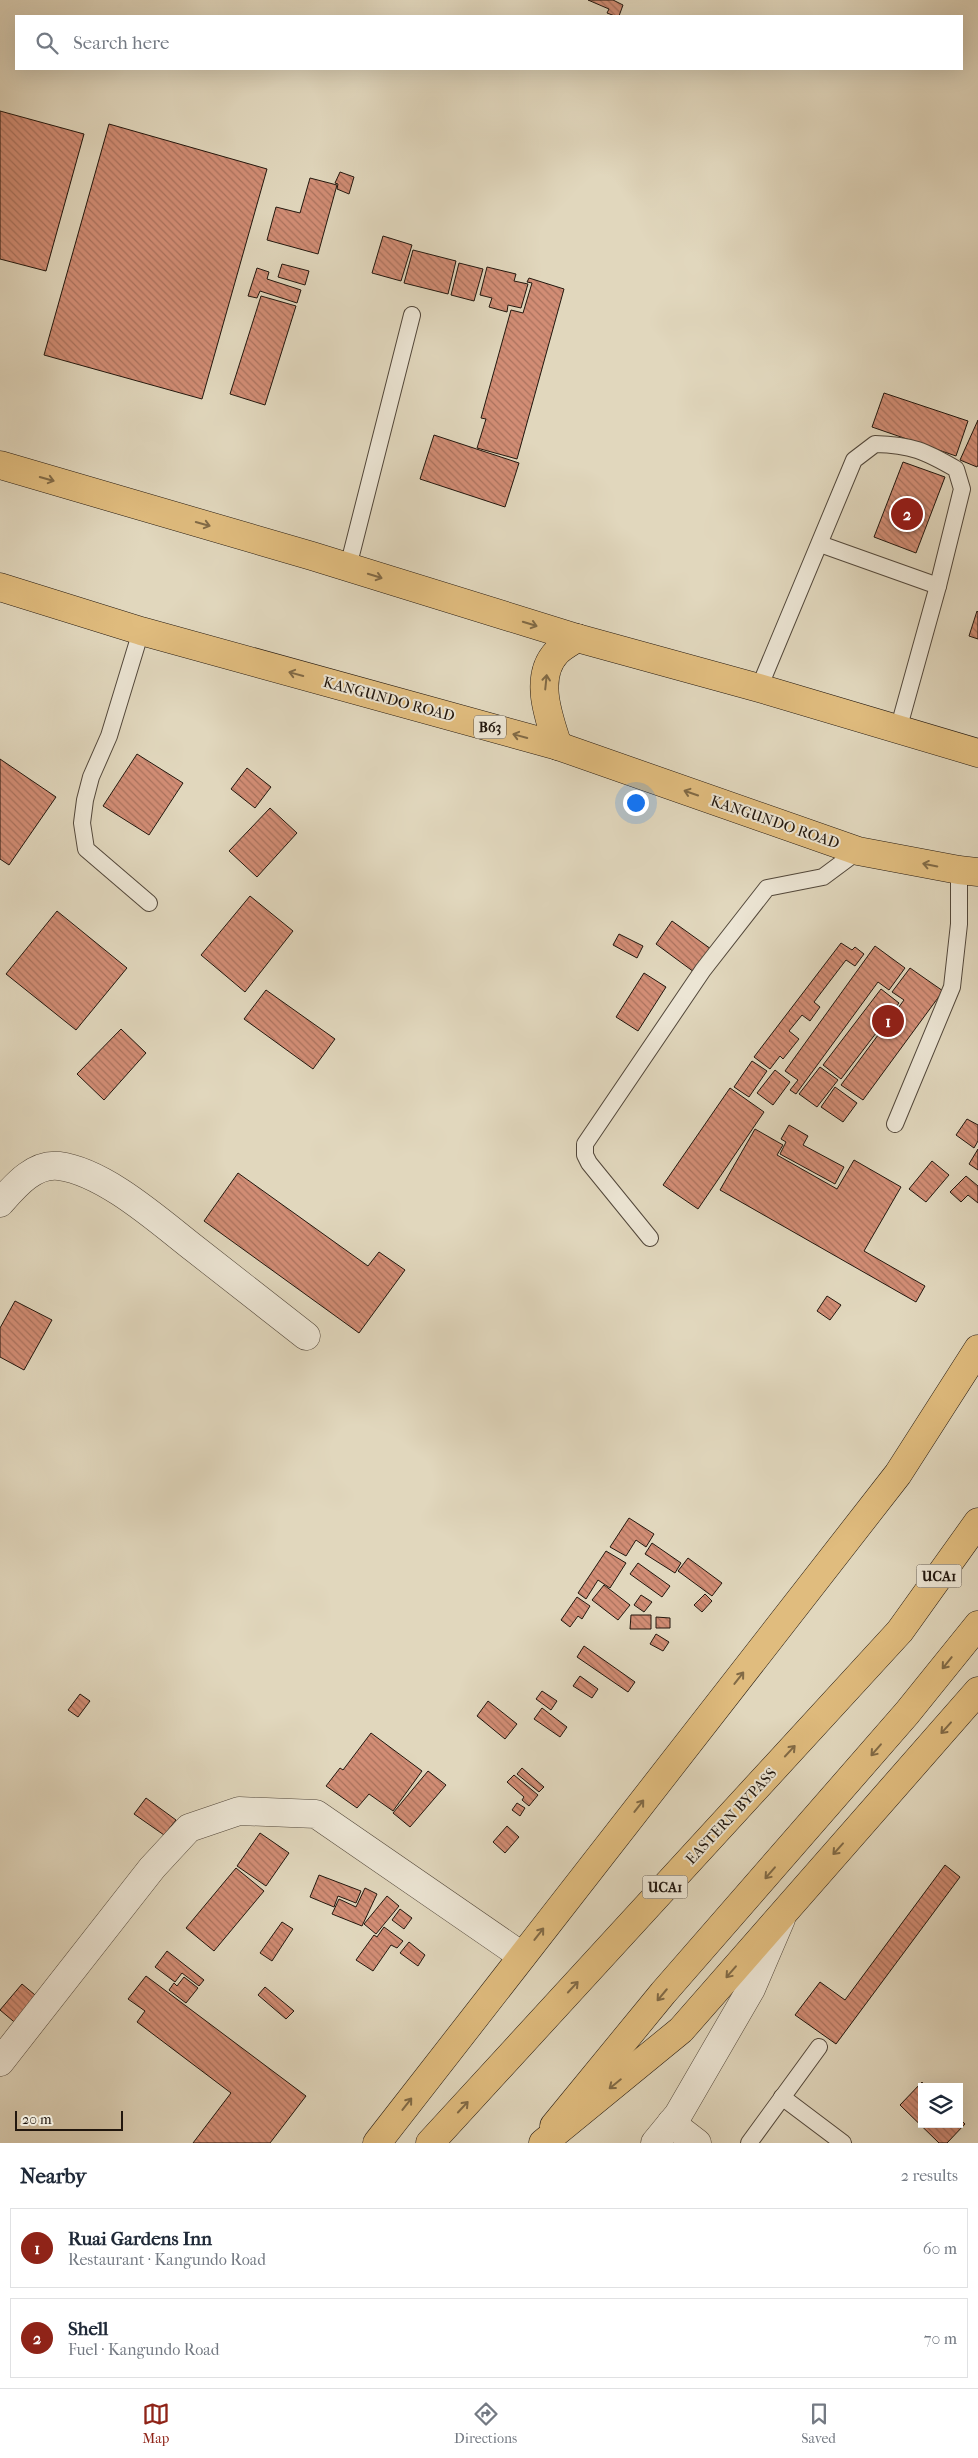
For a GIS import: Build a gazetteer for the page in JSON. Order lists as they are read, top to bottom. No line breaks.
{"streets":{"main road":["KANGUNDO ROAD","B63","UCA1","EASTERN BYPASS"]},"scale_bar":"20 m","page":{"search":"Search here","pins":["2","1"],"scale":"20 m","heading":["Nearby","2 results"],"list":[{"mark":"1","name":"Ruai Gardens Inn","note":"Restaurant · Kangundo Road","value":"60 m"},{"mark":"2","name":"Shell","note":"Fuel · Kangundo Road","value":"70 m"}],"nav":["Map","Directions","Saved"]}}
